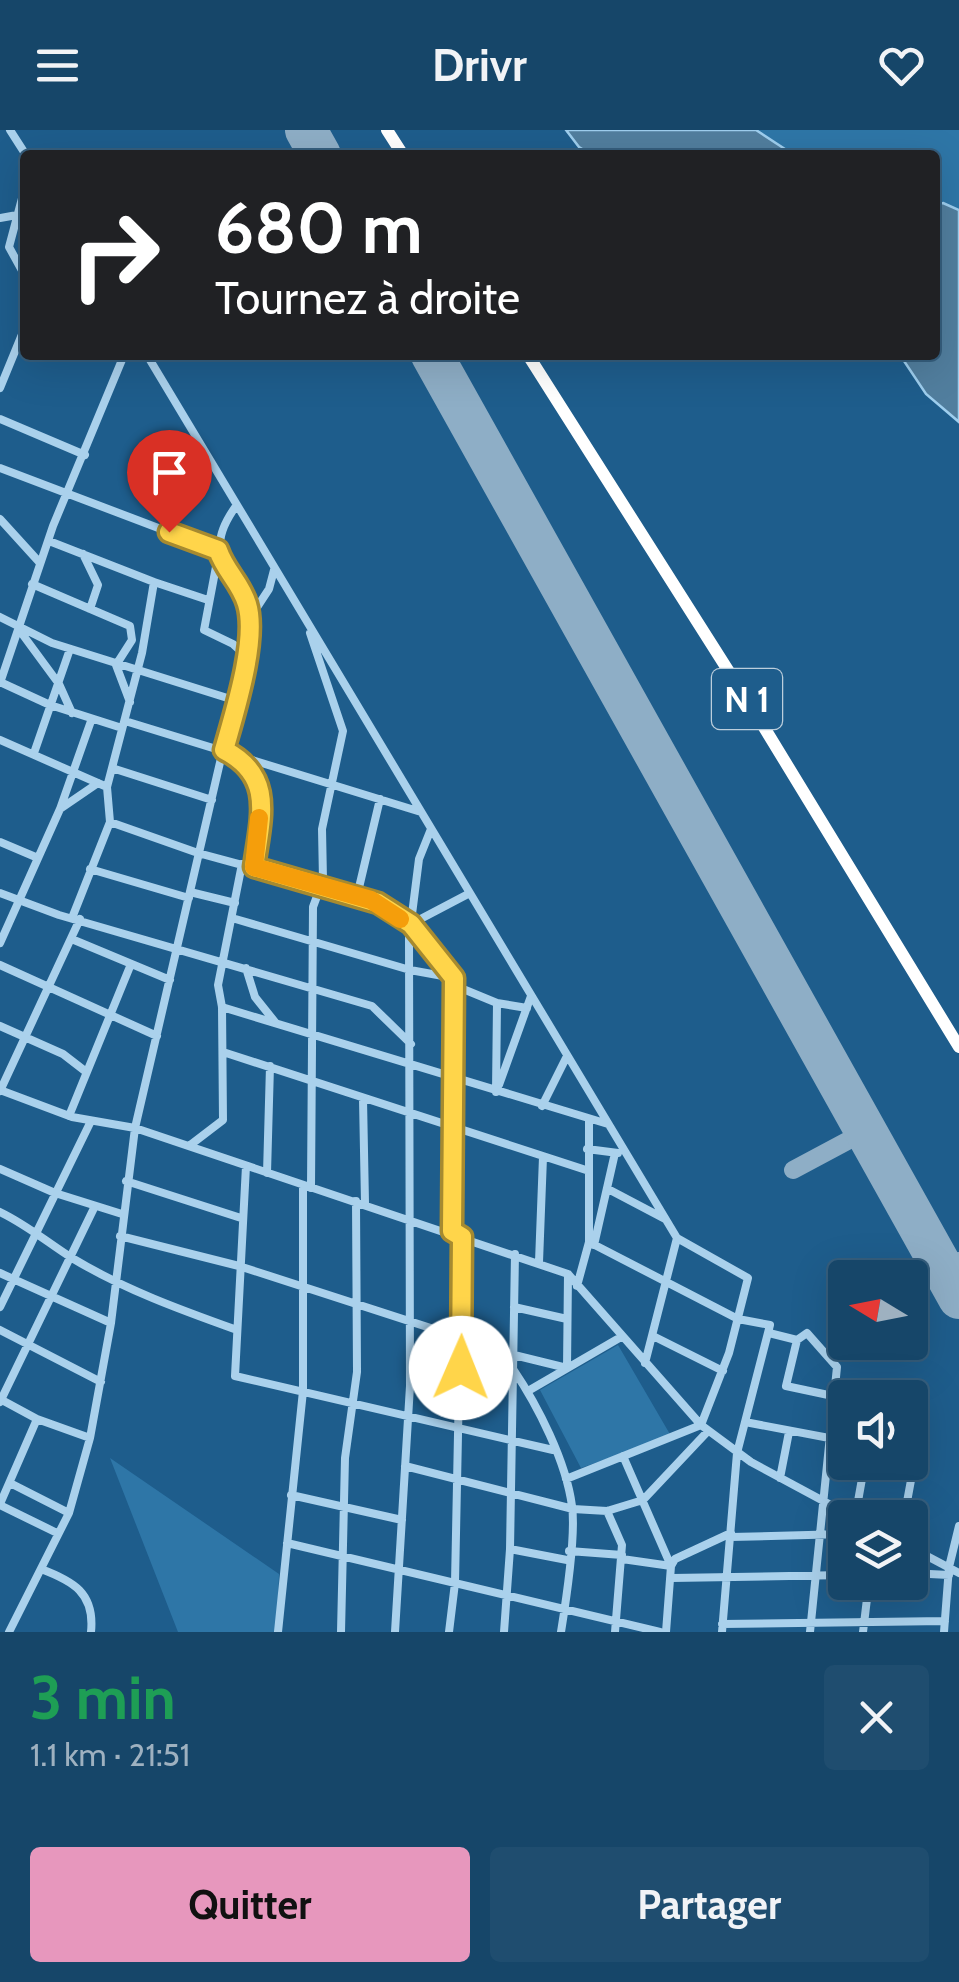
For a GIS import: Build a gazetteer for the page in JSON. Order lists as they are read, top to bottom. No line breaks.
{"streets":{"highway":["N 1"]},"north":"left","page":{"header":"Drivr","turn":["680 m","Tournez à droite"],"heading":["3 min","1.1 km · 21:51"],"buttons":["Quitter","Partager"]}}
